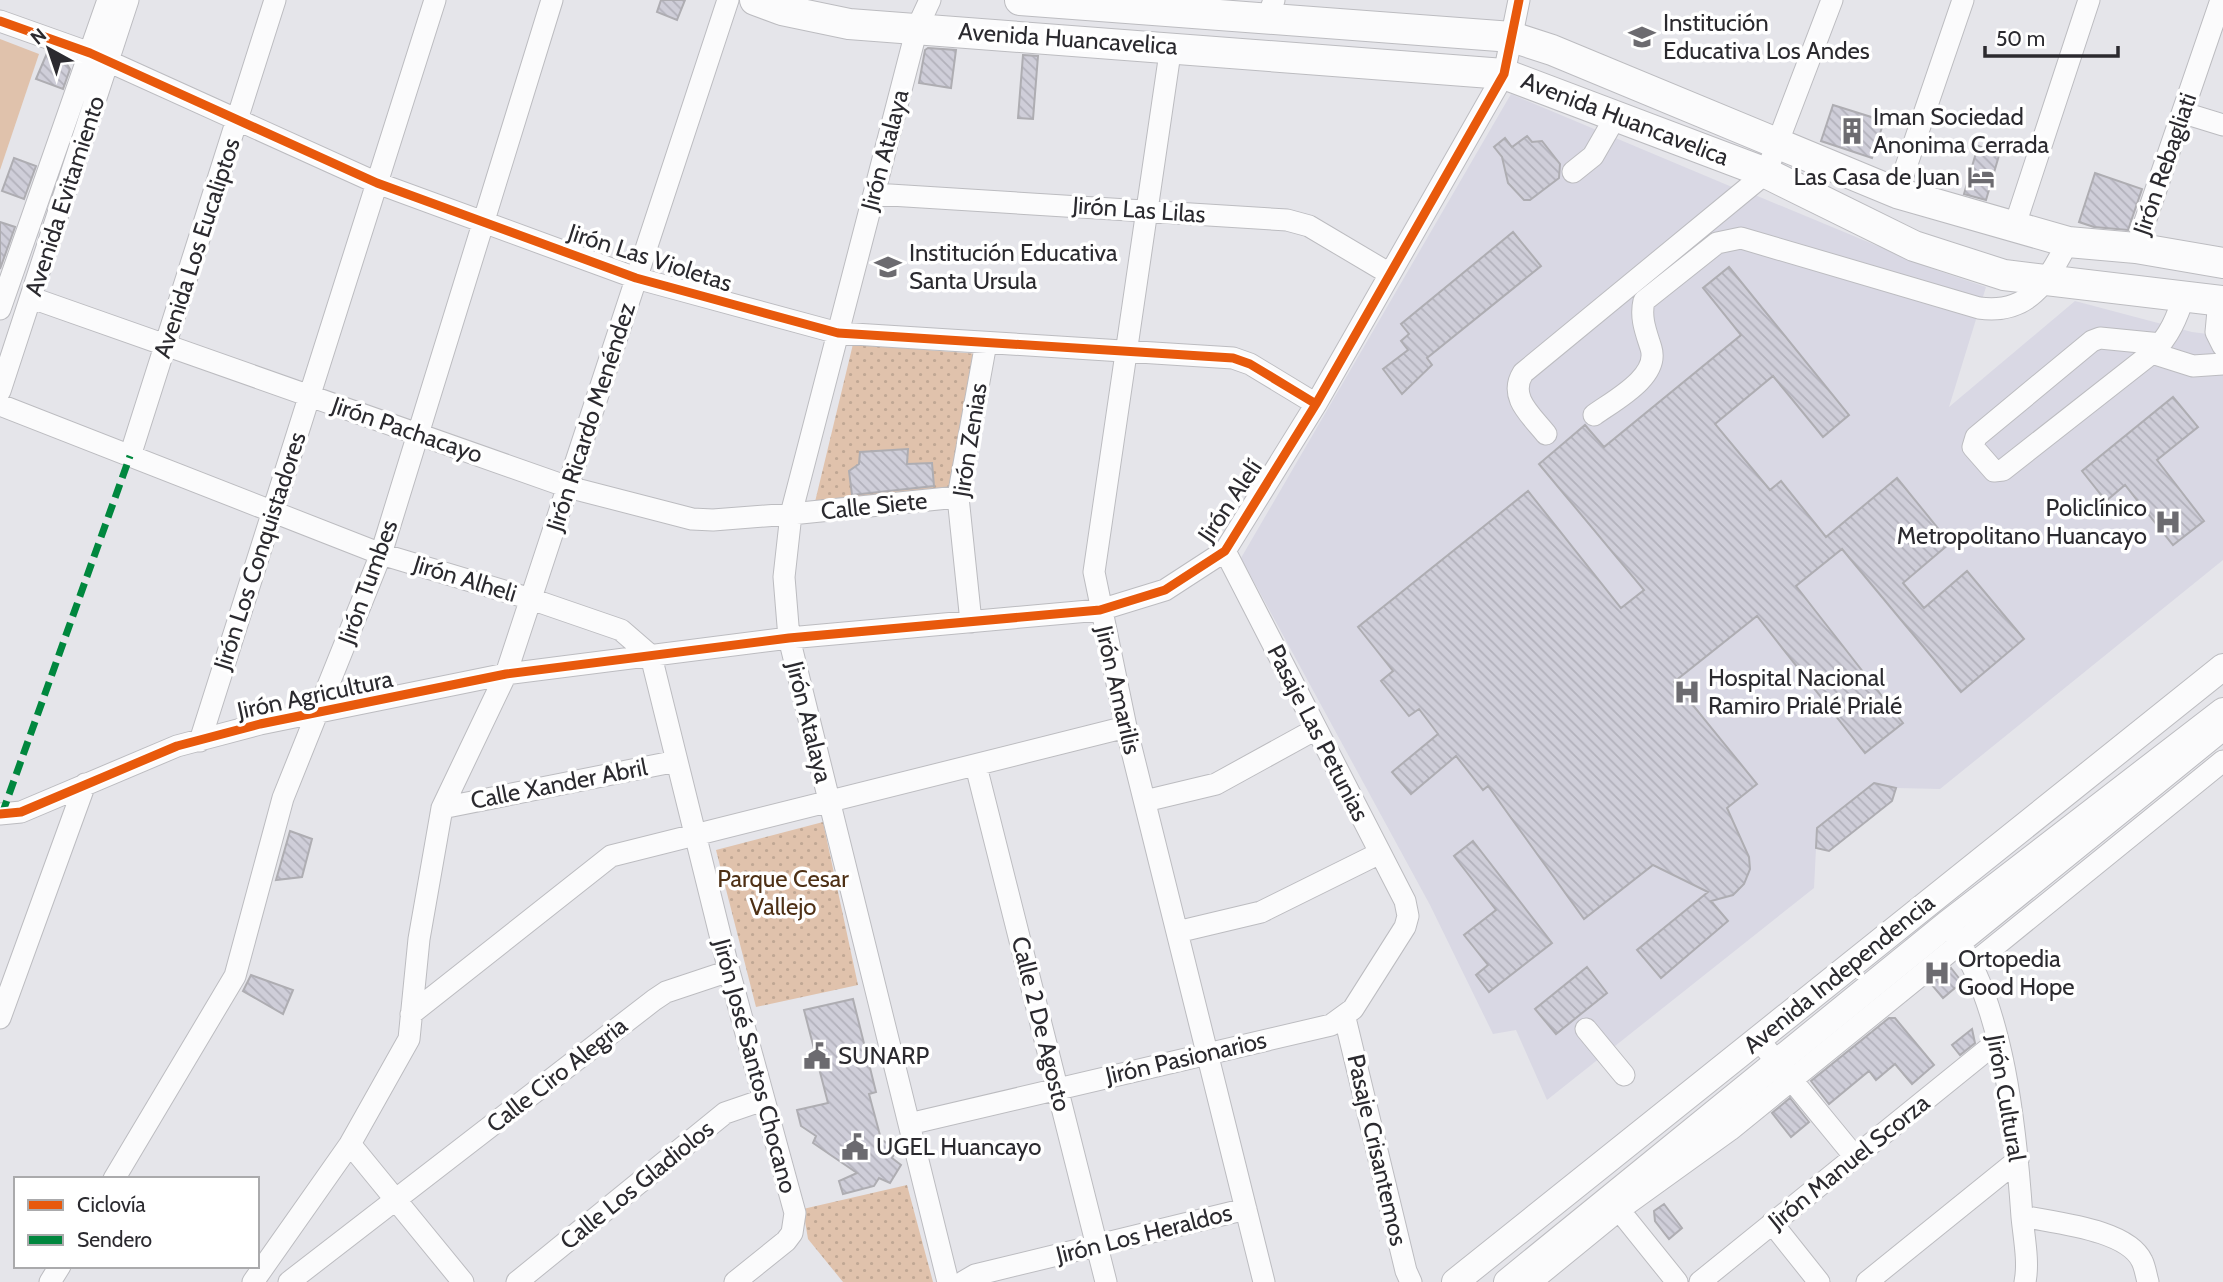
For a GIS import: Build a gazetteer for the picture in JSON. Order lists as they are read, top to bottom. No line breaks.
{"streets":{"highway":["Avenida Huancavelica"],"main road":["Avenida Independencia"],"street":["Jirón Atalaya","Jirón Rebagliati","Avenida Evitamiento","Jirón Las Lilas","Avenida Los Eucaliptos","Jirón Las Violetas","Jirón Ricardo Menéndez","Jirón Pachacayo","Jirón Zenias","Jirón Alelí","Calle Siete","Jirón Los Conquistadores","Jirón Alheli","Jirón Tumbes","Jirón Amarilis","Jirón Agricultura","Pasaje Las Petunias","Calle Xander Abril","Calle 2 De Agosto","Jirón Pasionarios","Jirón José Santos Chocano","Calle Ciro Alegria","Jirón Cultural","Pasaje Crisantemos","Jirón Manuel Scorza","Calle Los Gladiolos","Jirón Los Heraldos"]},"crossings":[["Avenida Huancavelica","Jirón Atalaya"],["Avenida Huancavelica","Jirón Rebagliati"],["Avenida Huancavelica","Jirón Alelí"],["Avenida Huancavelica","Jirón Amarilis"],["Jirón Atalaya","Jirón Las Lilas"],["Jirón Atalaya","Jirón Las Violetas"],["Jirón Atalaya","Jirón Pachacayo"],["Jirón Atalaya","Jirón Alelí"],["Jirón Atalaya","Calle Siete"],["Jirón Atalaya","Jirón Pasionarios"],["Avenida Evitamiento","Jirón Las Violetas"],["Avenida Evitamiento","Jirón Pachacayo"],["Jirón Las Lilas","Jirón Alelí"],["Jirón Las Lilas","Jirón Amarilis"],["Avenida Los Eucaliptos","Jirón Las Violetas"],["Avenida Los Eucaliptos","Jirón Pachacayo"],["Avenida Los Eucaliptos","Jirón Alheli"],["Jirón Las Violetas","Jirón Ricardo Menéndez"],["Jirón Las Violetas","Jirón Zenias"],["Jirón Las Violetas","Jirón Alelí"],["Jirón Las Violetas","Jirón Los Conquistadores"],["Jirón Las Violetas","Jirón Tumbes"],["Jirón Las Violetas","Jirón Amarilis"],["Jirón Ricardo Menéndez","Jirón Pachacayo"],["Jirón Ricardo Menéndez","Jirón Alheli"],["Jirón Ricardo Menéndez","Jirón Agricultura"],["Jirón Ricardo Menéndez","Calle Xander Abril"],["Jirón Pachacayo","Calle Siete"],["Jirón Pachacayo","Jirón Los Conquistadores"],["Jirón Pachacayo","Jirón Tumbes"],["Jirón Zenias","Jirón Alelí"],["Jirón Zenias","Calle Siete"],["Jirón Alelí","Jirón Alheli"],["Jirón Alelí","Jirón Amarilis"],["Jirón Alelí","Jirón Agricultura"],["Jirón Alelí","Pasaje Las Petunias"],["Jirón Alelí","Jirón José Santos Chocano"],["Jirón Los Conquistadores","Jirón Alheli"],["Jirón Los Conquistadores","Jirón Agricultura"],["Jirón Alheli","Jirón Tumbes"],["Jirón Alheli","Jirón Agricultura"],["Jirón Alheli","Jirón José Santos Chocano"],["Jirón Tumbes","Jirón Agricultura"],["Jirón Amarilis","Jirón Pasionarios"],["Jirón Amarilis","Jirón Los Heraldos"],["Jirón Agricultura","Jirón José Santos Chocano"],["Pasaje Las Petunias","Jirón Pasionarios"],["Pasaje Las Petunias","Pasaje Crisantemos"],["Calle Xander Abril","Jirón José Santos Chocano"],["Avenida Independencia","Jirón Cultural"],["Calle 2 De Agosto","Jirón Pasionarios"],["Calle 2 De Agosto","Jirón Los Heraldos"],["Jirón Pasionarios","Pasaje Crisantemos"],["Jirón José Santos Chocano","Calle Ciro Alegria"],["Jirón José Santos Chocano","Calle Los Gladiolos"],["Jirón Cultural","Jirón Manuel Scorza"]],"parks":["Parque Cesar Vallejo"],"places":{"school or university":["Institución Educativa Los Andes","Institución Educativa Santa Ursula"],"building":["Iman Sociedad Anonima Cerrada"],"hotel":["Las Casa de Juan"],"hospital":["Policlínico Metropolitano Huancayo","Hospital Nacional Ramiro Prialé Prialé","Ortopedia Good Hope"],"public building":["SUNARP","UGEL Huancayo"]},"legend":["Ciclovía","Sendero"],"scale_bar":"50 m","north":"top left"}
